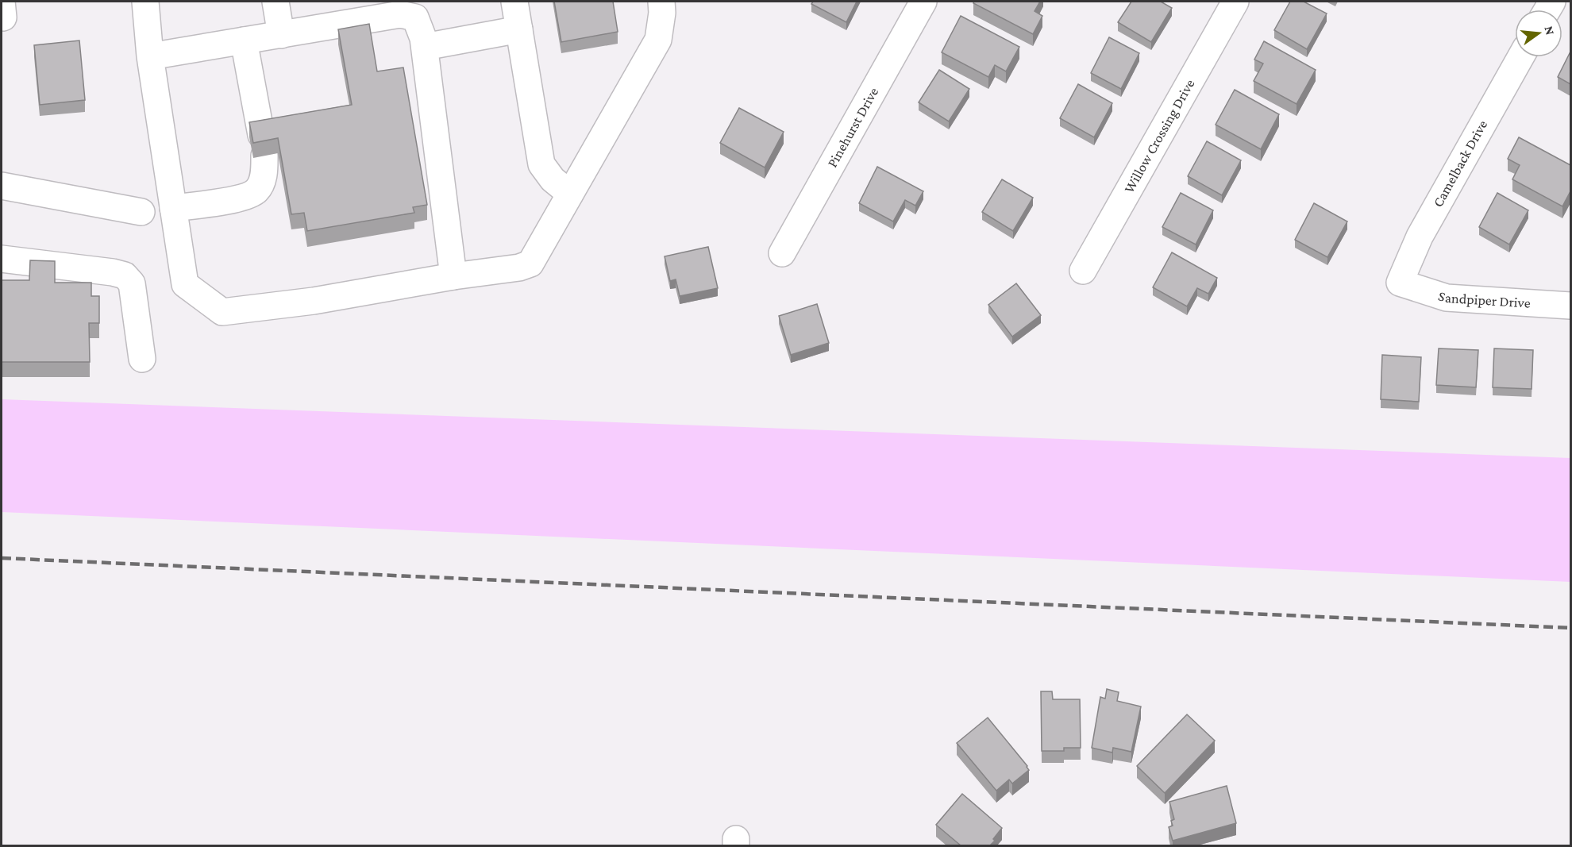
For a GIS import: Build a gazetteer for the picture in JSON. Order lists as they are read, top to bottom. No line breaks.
{"streets":{"street":["Pinehurst Drive","Willow Crossing Drive","Camelback Drive","Sandpiper Drive"]},"crossings":[["Camelback Drive","Sandpiper Drive"]],"north":"right"}
